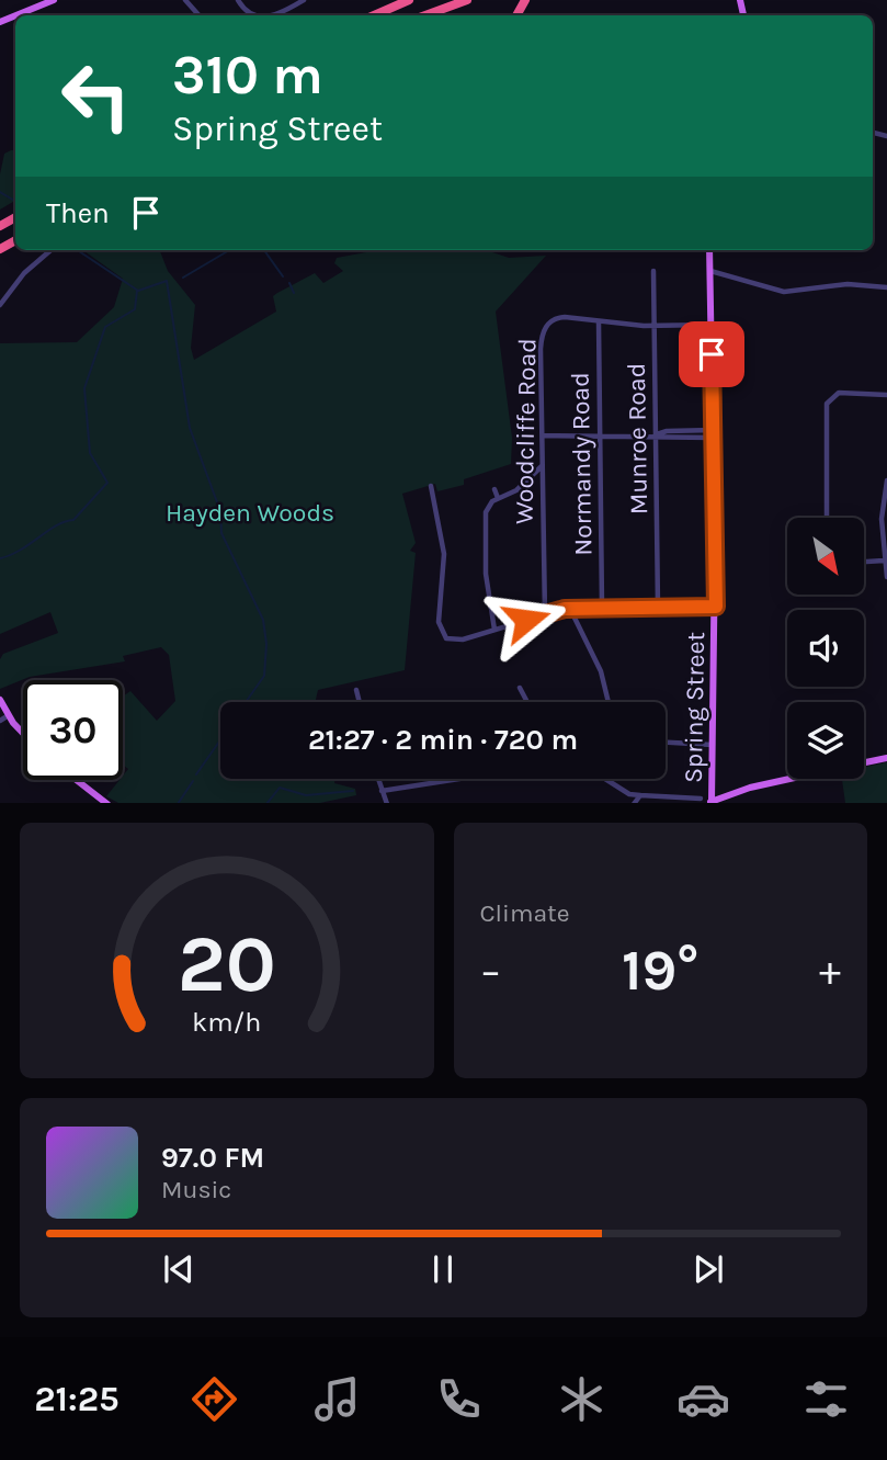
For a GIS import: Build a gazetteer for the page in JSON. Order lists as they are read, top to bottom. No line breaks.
{"streets":{"main road":["Spring Street"],"street":["Woodcliffe Road","Munroe Road","Normandy Road"]},"crossings":[["Woodcliffe Road","Munroe Road"],["Woodcliffe Road","Normandy Road"],["Woodcliffe Road","Spring Street"]],"parks":["Hayden Woods"],"north":"bottom right","page":{"turn":["310 m","Spring Street"],"then":"Then","limit":"30","trip":"21:27 · 2 min · 720 m","tile":"Climate","heat":["−","19°","+"],"song":["97.0 FM","Music"],"tabs":"21:25","gauge":["20","km/h"]}}
